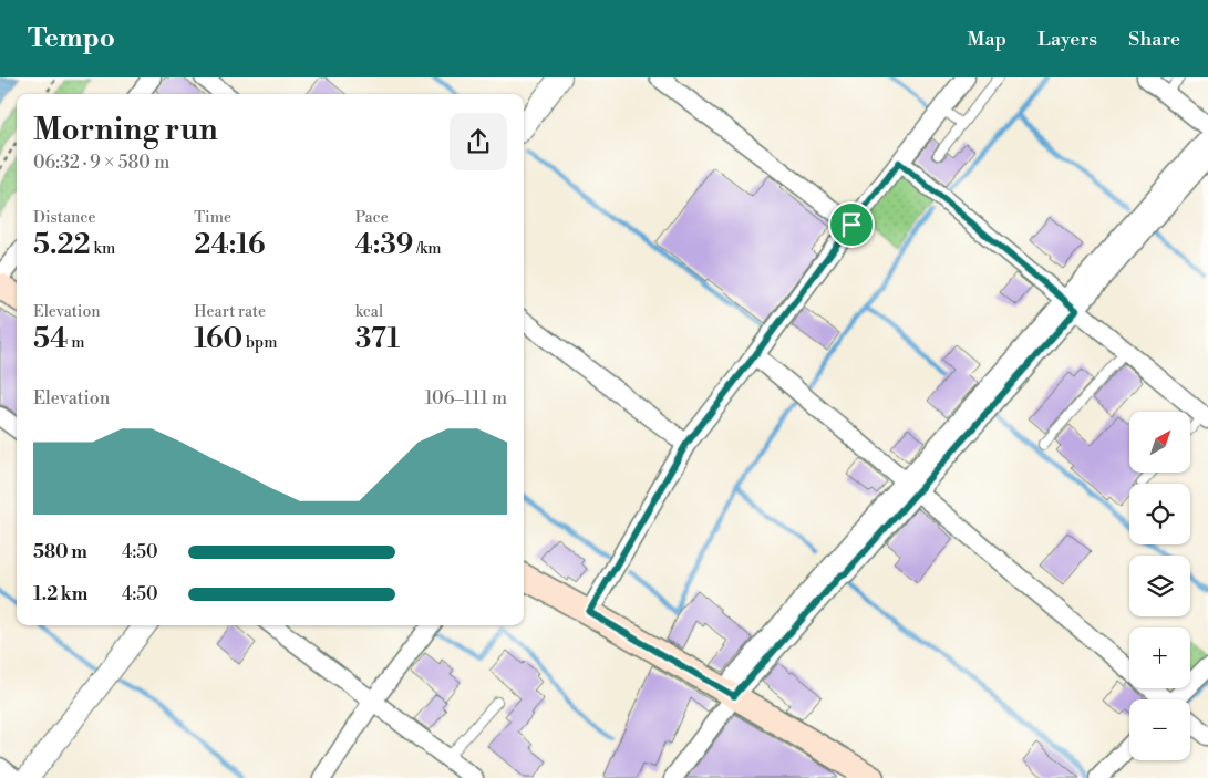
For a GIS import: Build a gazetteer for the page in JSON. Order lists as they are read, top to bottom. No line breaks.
{"north":"top right","page":{"header":"Tempo","nav":["Map","Layers","Share"],"heading":["Morning run","06:32 · 9 × 580 m"],"stats":[["Distance","5.22 km"],["Time","24:16"],["Pace","4:39 /km"],["Elevation","54 m"],["Heart rate","160 bpm"],["kcal","371"]],"chart":["Elevation","106–111 m"],"map_buttons":["+","−"],"list":[{"name":"580 m","note":"4:50"},{"name":"1.2 km","note":"4:50"}]}}
